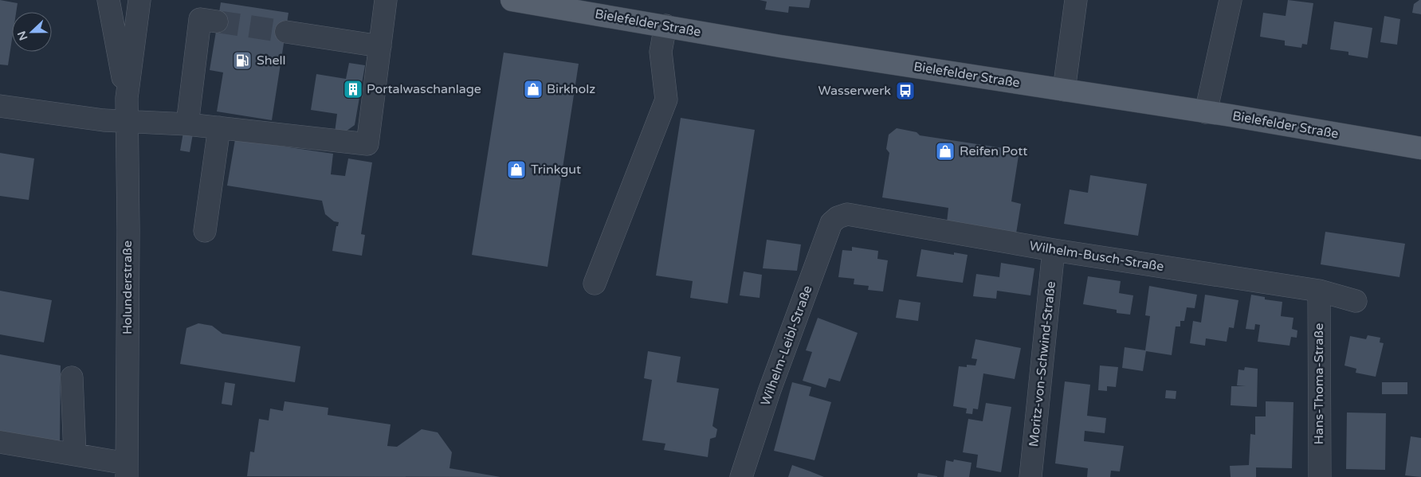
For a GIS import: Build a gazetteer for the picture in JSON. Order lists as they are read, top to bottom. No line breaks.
{"streets":{"main road":["Bielefelder Straße"],"street":["Wilhelm-Busch-Straße","Holunderstraße","Wilhelm-Leibl-Straße","Moritz-von-Schwind-Straße","Hans-Thoma-Straße"]},"crossings":[["Wilhelm-Busch-Straße","Wilhelm-Leibl-Straße"],["Wilhelm-Busch-Straße","Moritz-von-Schwind-Straße"],["Wilhelm-Busch-Straße","Hans-Thoma-Straße"]],"places":{"fuel station":["Shell"],"building":["Portalwaschanlage"],"shop":["Birkholz","Reifen Pott","Trinkgut"],"bus stop":["Wasserwerk"]},"north":"left"}
